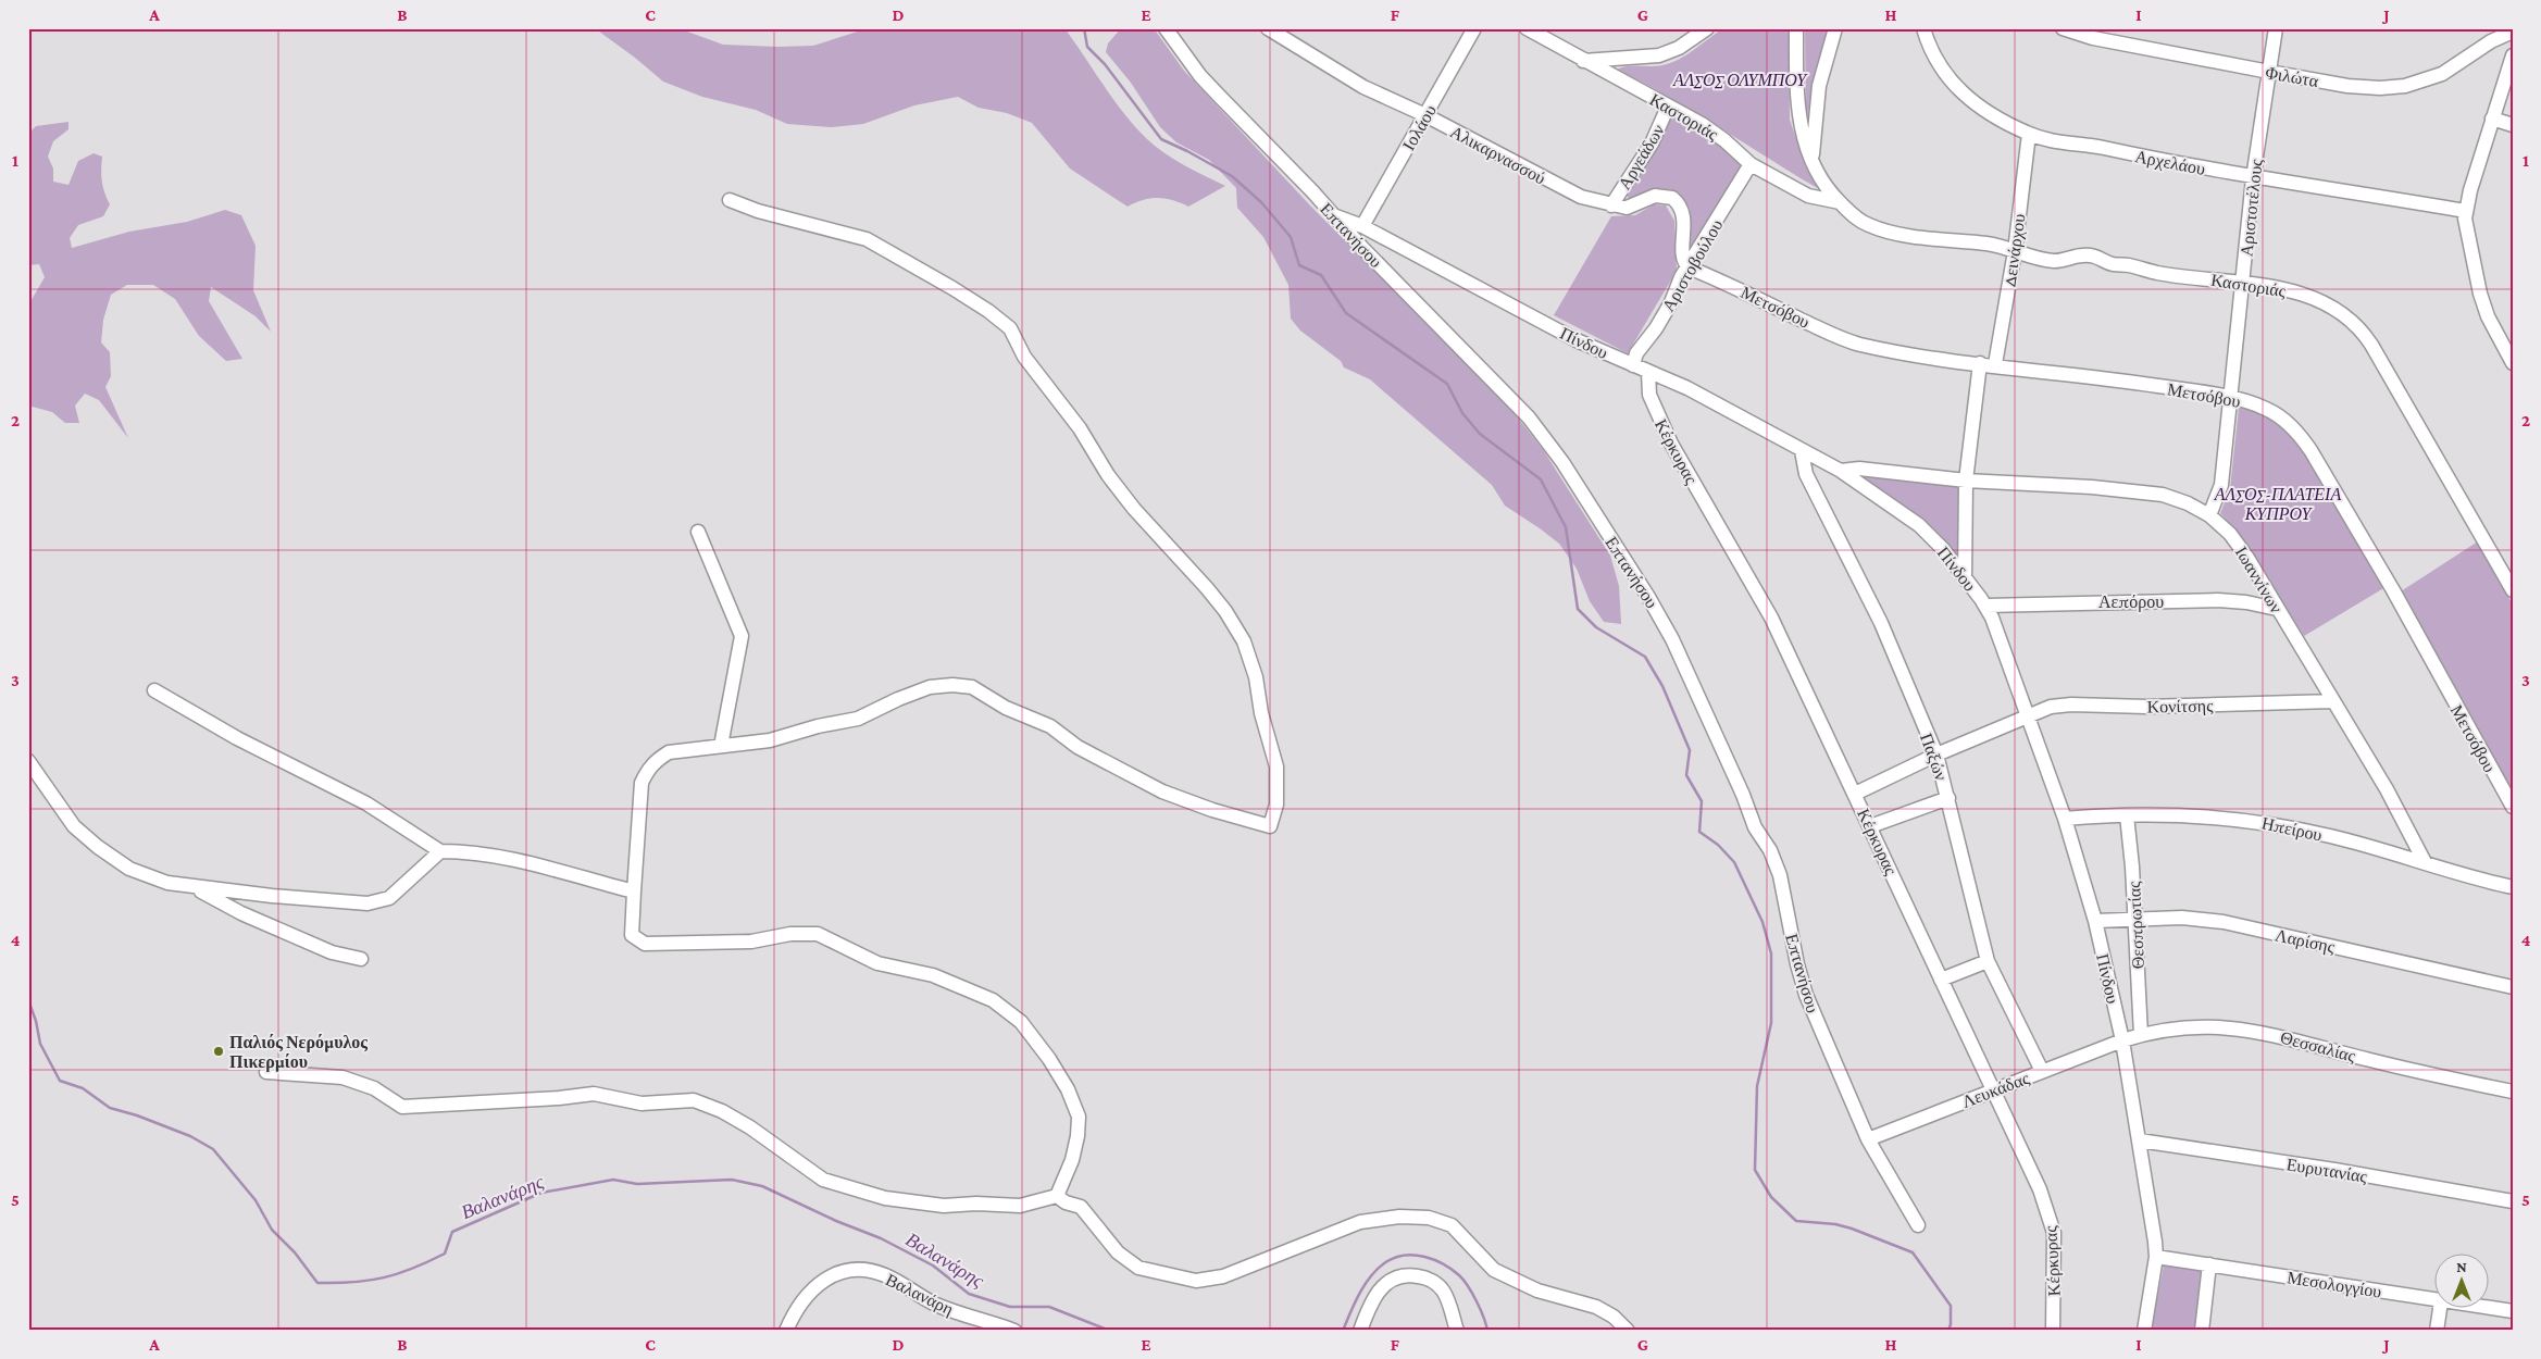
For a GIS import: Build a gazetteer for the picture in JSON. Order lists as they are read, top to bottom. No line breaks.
{"streets":{"street":["Φιλώτα","Καστοριάς","Ιολάου","Αλικαρνασσού","Αργεάδων","Αρχελάου","Αριστοτέλους","Επτανήσου","Δεινάρχου","Αριστοβούλου","Μετσόβου","Πίνδου","Κέρκυρας","Ιωαννίνων","Αεπόρου","Κονίτσης","Παξών","Ηπείρου","Θεσπρωτίας","Λαρίσης","Θεσσαλίας","Λευκάδας","Ευρυτανίας","Μεσολογγίου","Βαλανάρη"]},"crossings":[["Φιλώτα","Αριστοτέλους"],["Καστοριάς","Αργεάδων"],["Καστοριάς","Αριστοτέλους"],["Καστοριάς","Δεινάρχου"],["Καστοριάς","Αριστοβούλου"],["Ιολάου","Αλικαρνασσού"],["Ιολάου","Πίνδου"],["Αλικαρνασσού","Αργεάδων"],["Αλικαρνασσού","Αριστοβούλου"],["Αλικαρνασσού","Μετσόβου"],["Αρχελάου","Αριστοτέλους"],["Αρχελάου","Δεινάρχου"],["Αριστοτέλους","Μετσόβου"],["Αριστοτέλους","Ιωαννίνων"],["Επτανήσου","Πίνδου"],["Επτανήσου","Λευκάδας"],["Δεινάρχου","Μετσόβου"],["Αριστοβούλου","Μετσόβου"],["Αριστοβούλου","Πίνδου"],["Πίνδου","Κέρκυρας"],["Πίνδου","Ιωαννίνων"],["Πίνδου","Αεπόρου"],["Πίνδου","Κονίτσης"],["Πίνδου","Παξών"],["Πίνδου","Ηπείρου"],["Πίνδου","Λαρίσης"],["Πίνδου","Θεσσαλίας"],["Πίνδου","Λευκάδας"],["Πίνδου","Ευρυτανίας"],["Πίνδου","Μεσολογγίου"],["Κέρκυρας","Κονίτσης"],["Κέρκυρας","Λευκάδας"],["Ιωαννίνων","Αεπόρου"],["Ιωαννίνων","Κονίτσης"],["Ιωαννίνων","Ηπείρου"],["Κονίτσης","Παξών"],["Παξών","Λευκάδας"],["Ηπείρου","Θεσπρωτίας"],["Θεσπρωτίας","Λαρίσης"],["Θεσπρωτίας","Θεσσαλίας"],["Θεσσαλίας","Λευκάδας"]],"water":["Βαλανάρης"],"parks":["ΑΛΣΟΣ ΟΛΥΜΠΟΥ","ΑΛΣΟΣ-ΠΛΑΤΕΙΑ ΚΥΠΡΟΥ"],"places":["Παλιός Νερόμυλος Πικερμίου"],"north":"top","grid":{"columns":["A","B","C","D","E","F","G","H","I","J"],"rows":["1","2","3","4","5"]}}
